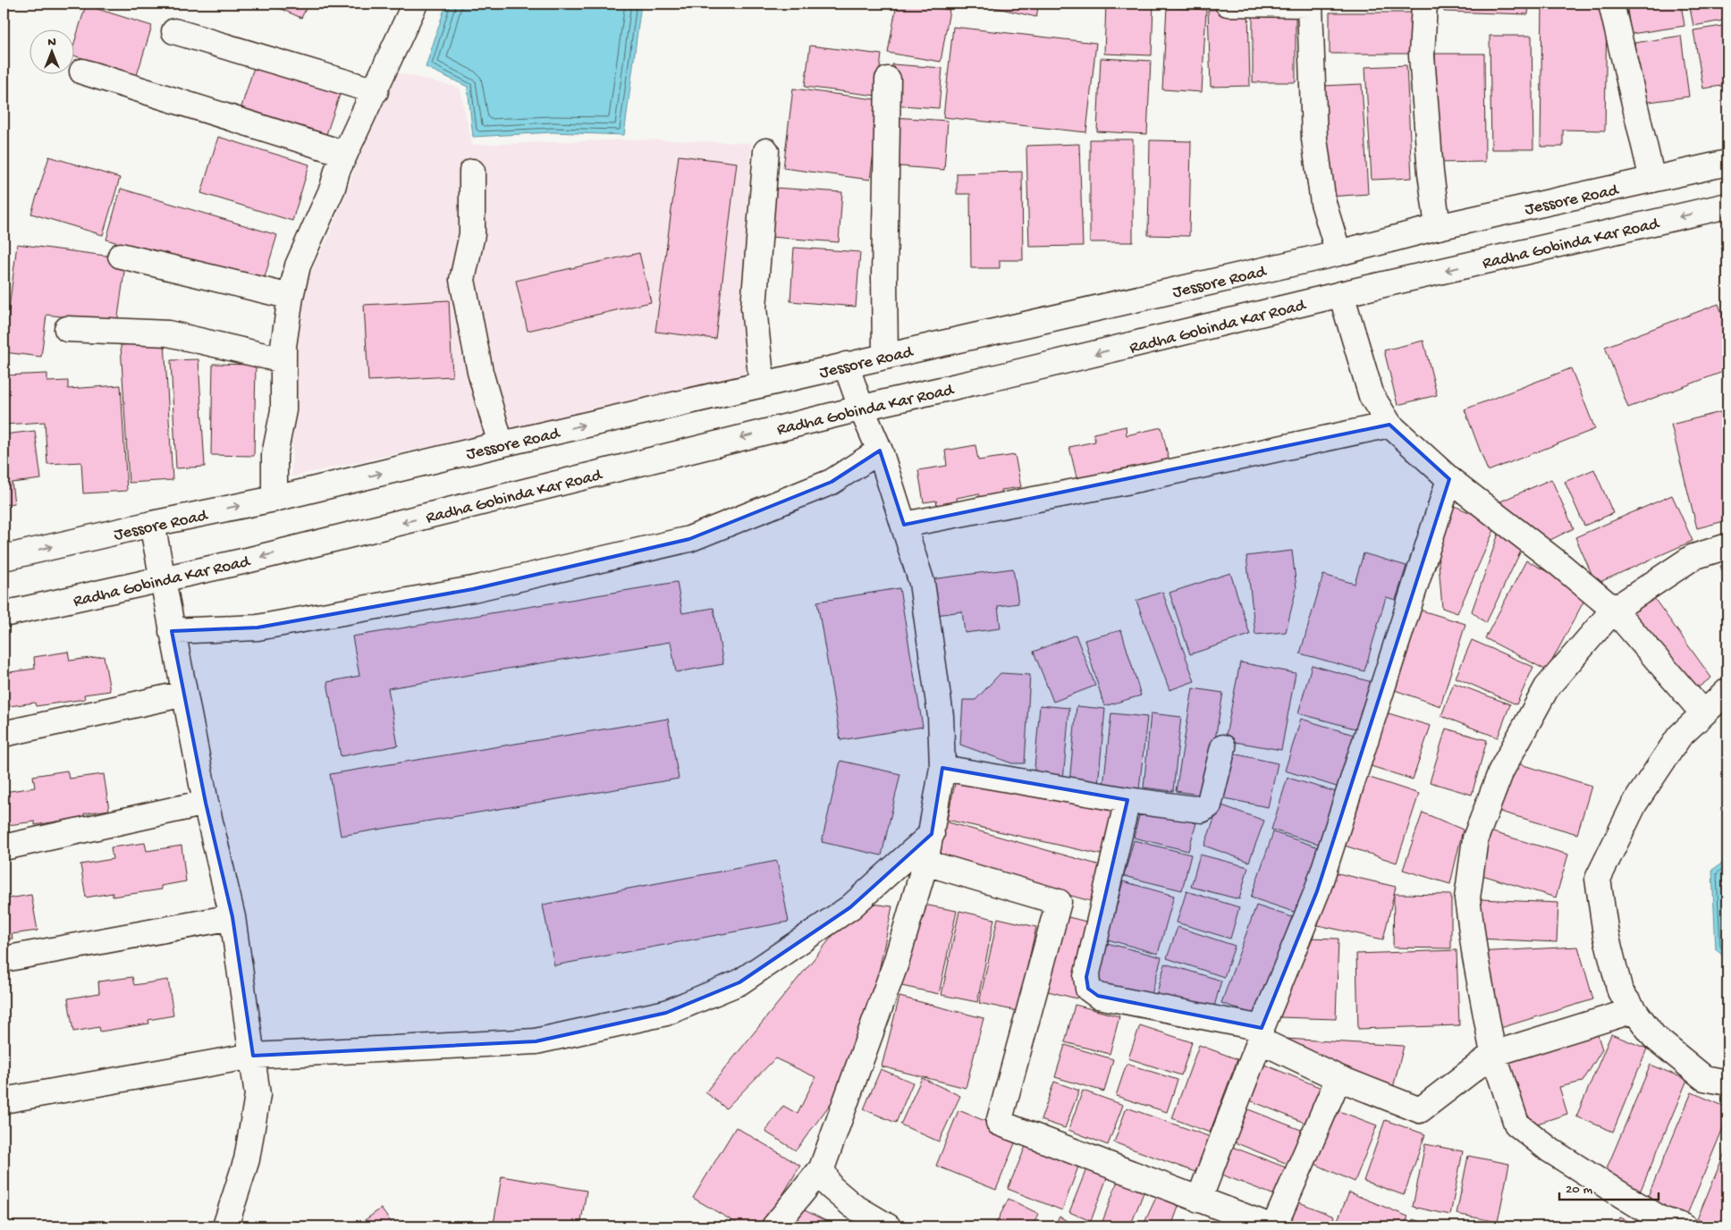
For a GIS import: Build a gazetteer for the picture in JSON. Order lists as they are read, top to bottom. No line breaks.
{"streets":{"street":["Jessore Road","Radha Gobinda Kar Road"]},"scale_bar":"20 m","north":"top"}
